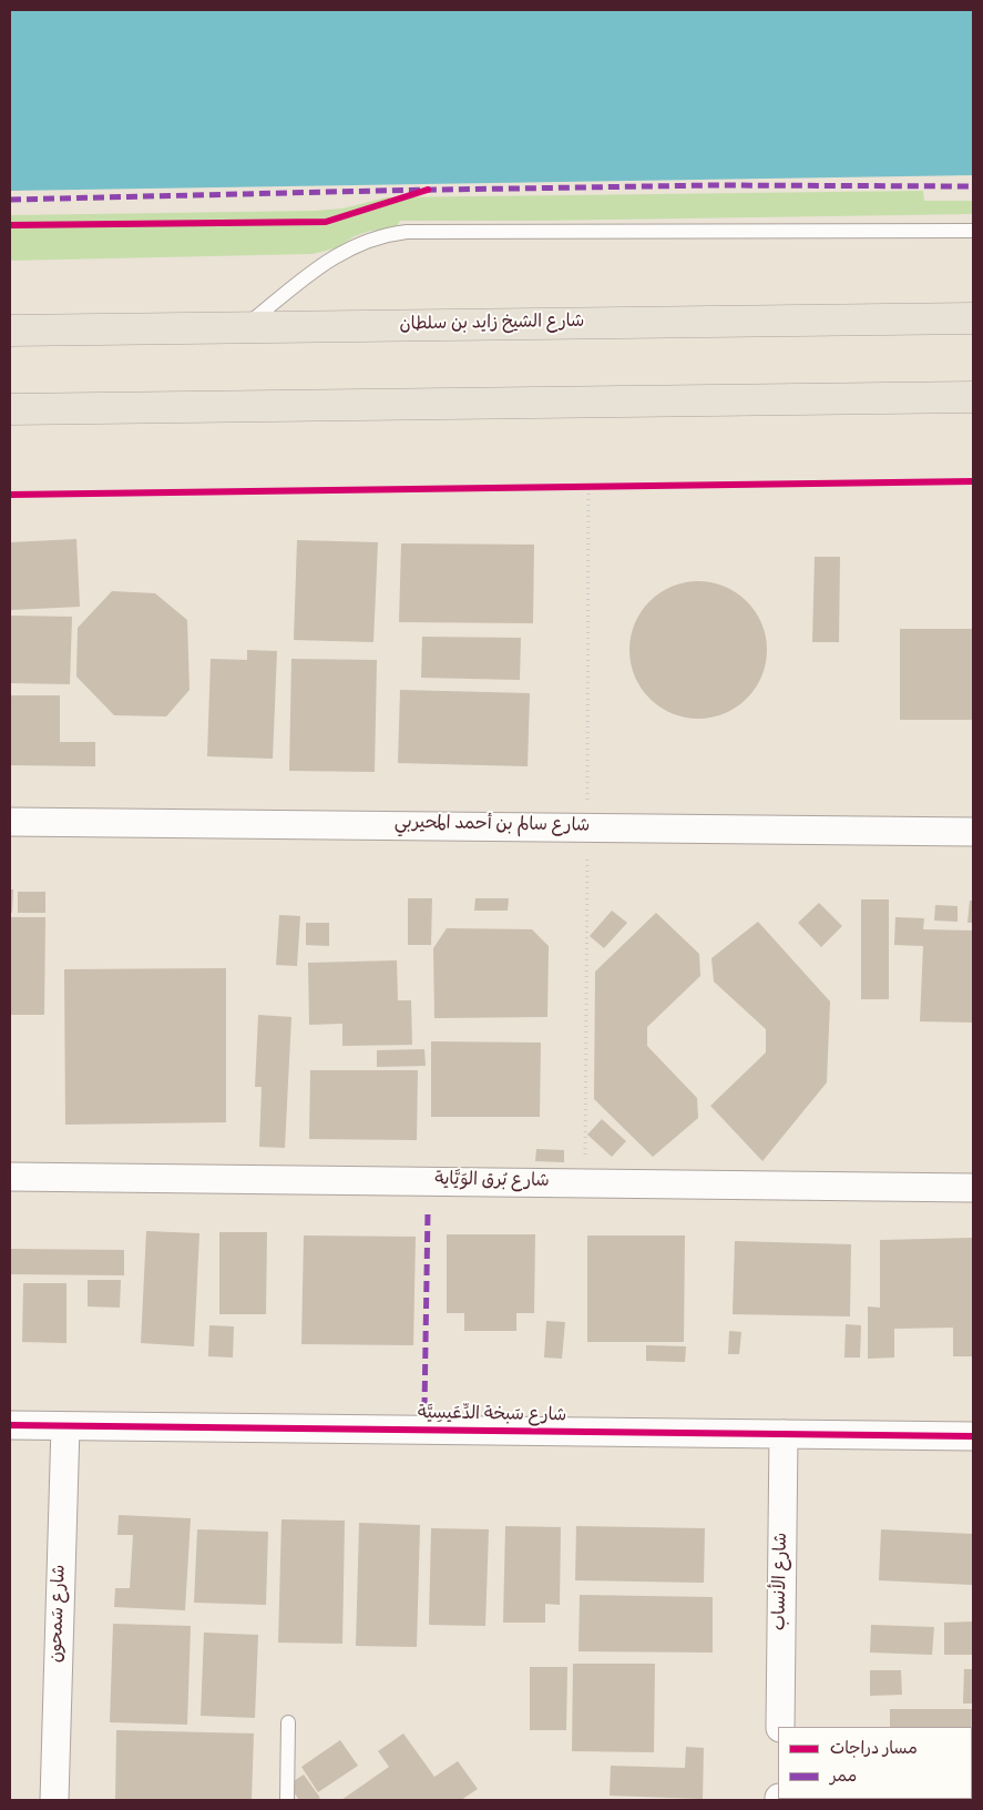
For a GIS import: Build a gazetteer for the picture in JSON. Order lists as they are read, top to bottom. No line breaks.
{"streets":{"highway":["شارع الشيخ زايد بن سلطان"],"street":["شارع سالم بن أحمد المحيربي","شارع بُرق الوَيَّاية","شارع سَبخة الدِّعَيسِيَّة","شارع الأنساب","شارع سَمحون"]},"crossings":[["شارع سَبخة الدِّعَيسِيَّة","شارع الأنساب"],["شارع سَبخة الدِّعَيسِيَّة","شارع سَمحون"]],"legend":["مسار دراجات","ممر"]}
